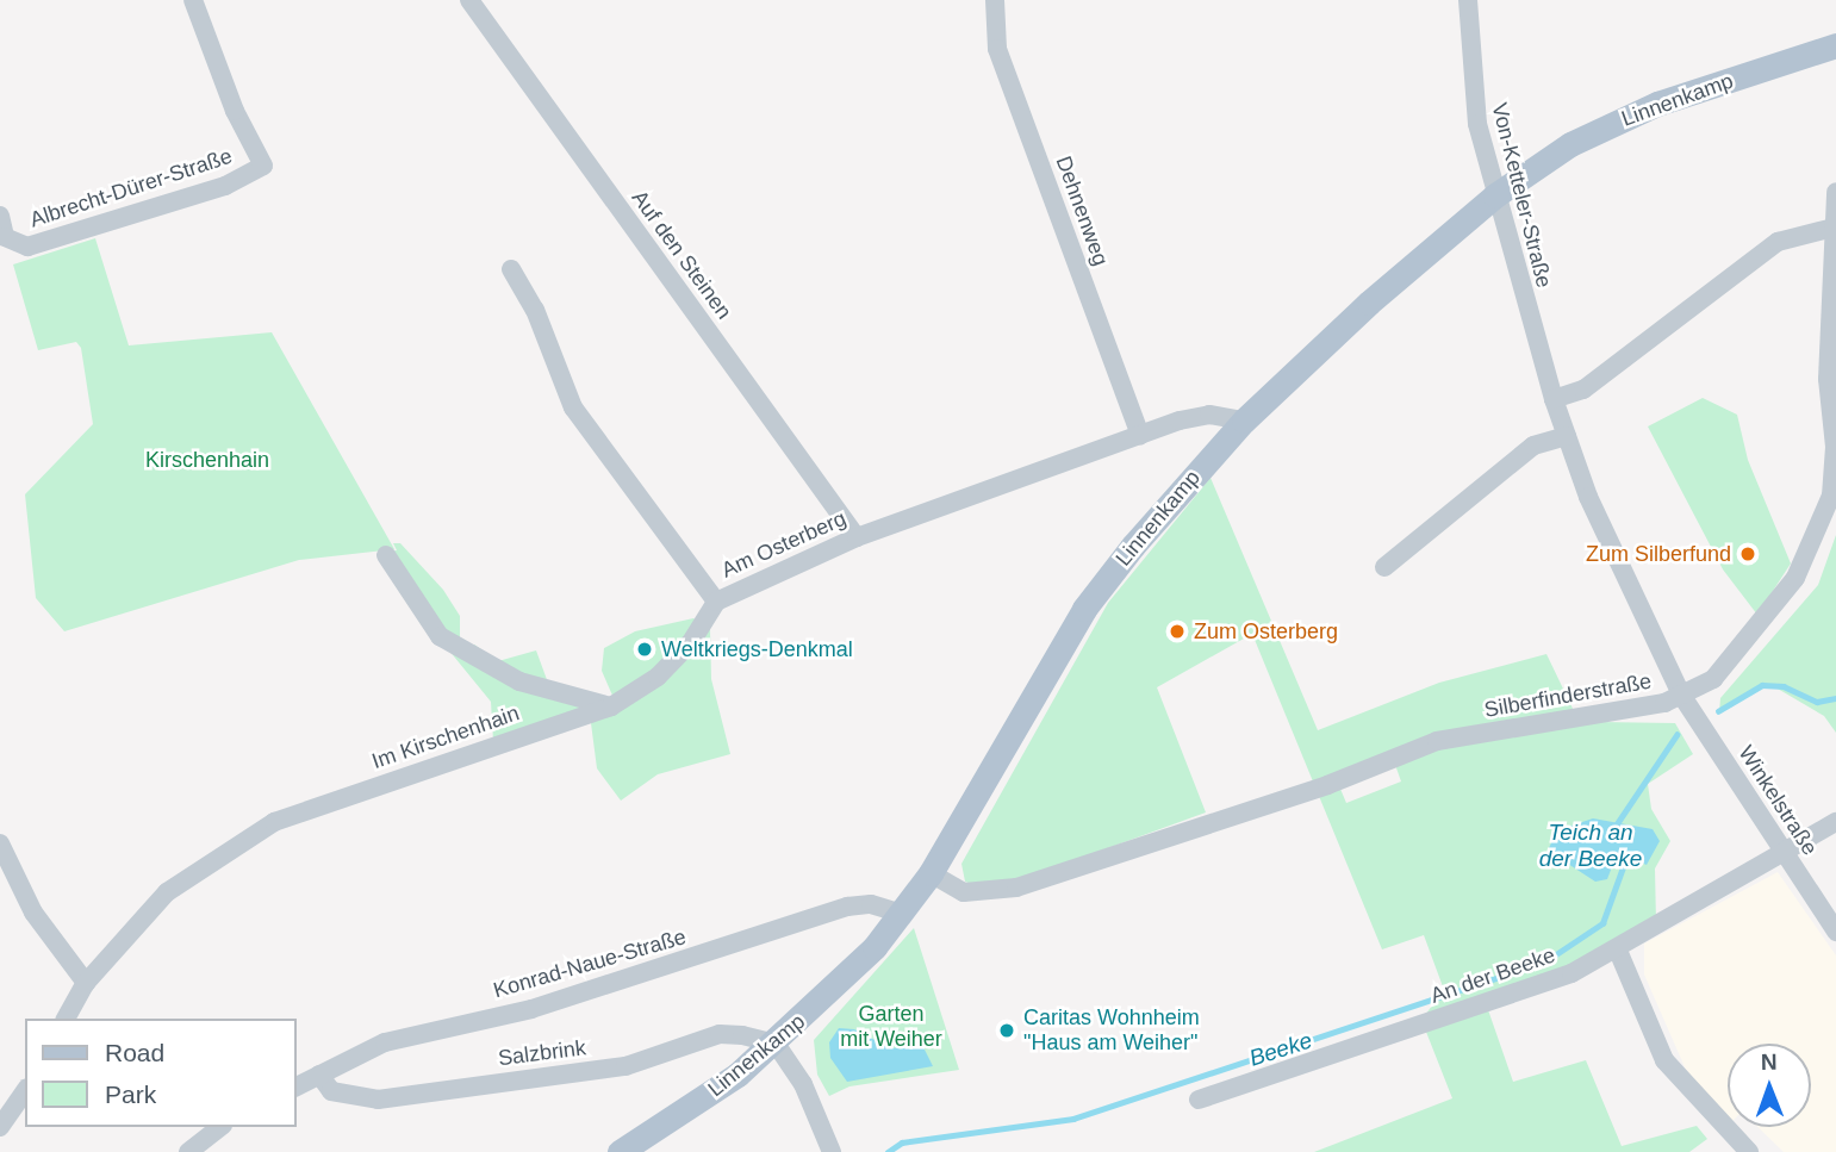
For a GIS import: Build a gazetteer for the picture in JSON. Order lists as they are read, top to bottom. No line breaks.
{"streets":{"main road":["Linnenkamp"],"street":["Albrecht-Dürer-Straße","Von-Ketteler-Straße","Dehnenweg","Auf den Steinen","Am Osterberg","Silberfinderstraße","Im Kirschenhain","Winkelstraße","Konrad-Naue-Straße","An der Beeke","Salzbrink"]},"crossings":[["Linnenkamp","Von-Ketteler-Straße"],["Linnenkamp","Am Osterberg"],["Linnenkamp","Silberfinderstraße"],["Linnenkamp","Konrad-Naue-Straße"],["Linnenkamp","Salzbrink"],["Von-Ketteler-Straße","Silberfinderstraße"],["Von-Ketteler-Straße","Winkelstraße"],["Dehnenweg","Am Osterberg"],["Auf den Steinen","Am Osterberg"],["Am Osterberg","Im Kirschenhain"],["Silberfinderstraße","Winkelstraße"],["Winkelstraße","An der Beeke"],["Konrad-Naue-Straße","Salzbrink"]],"water":["Teich an der Beeke","Beeke"],"parks":["Kirschenhain","Garten mit Weiher"],"places":["Zum Silberfund","Zum Osterberg","Weltkriegs-Denkmal","Caritas Wohnheim \"Haus am Weiher\""],"legend":["Road","Park"],"north":"top"}
